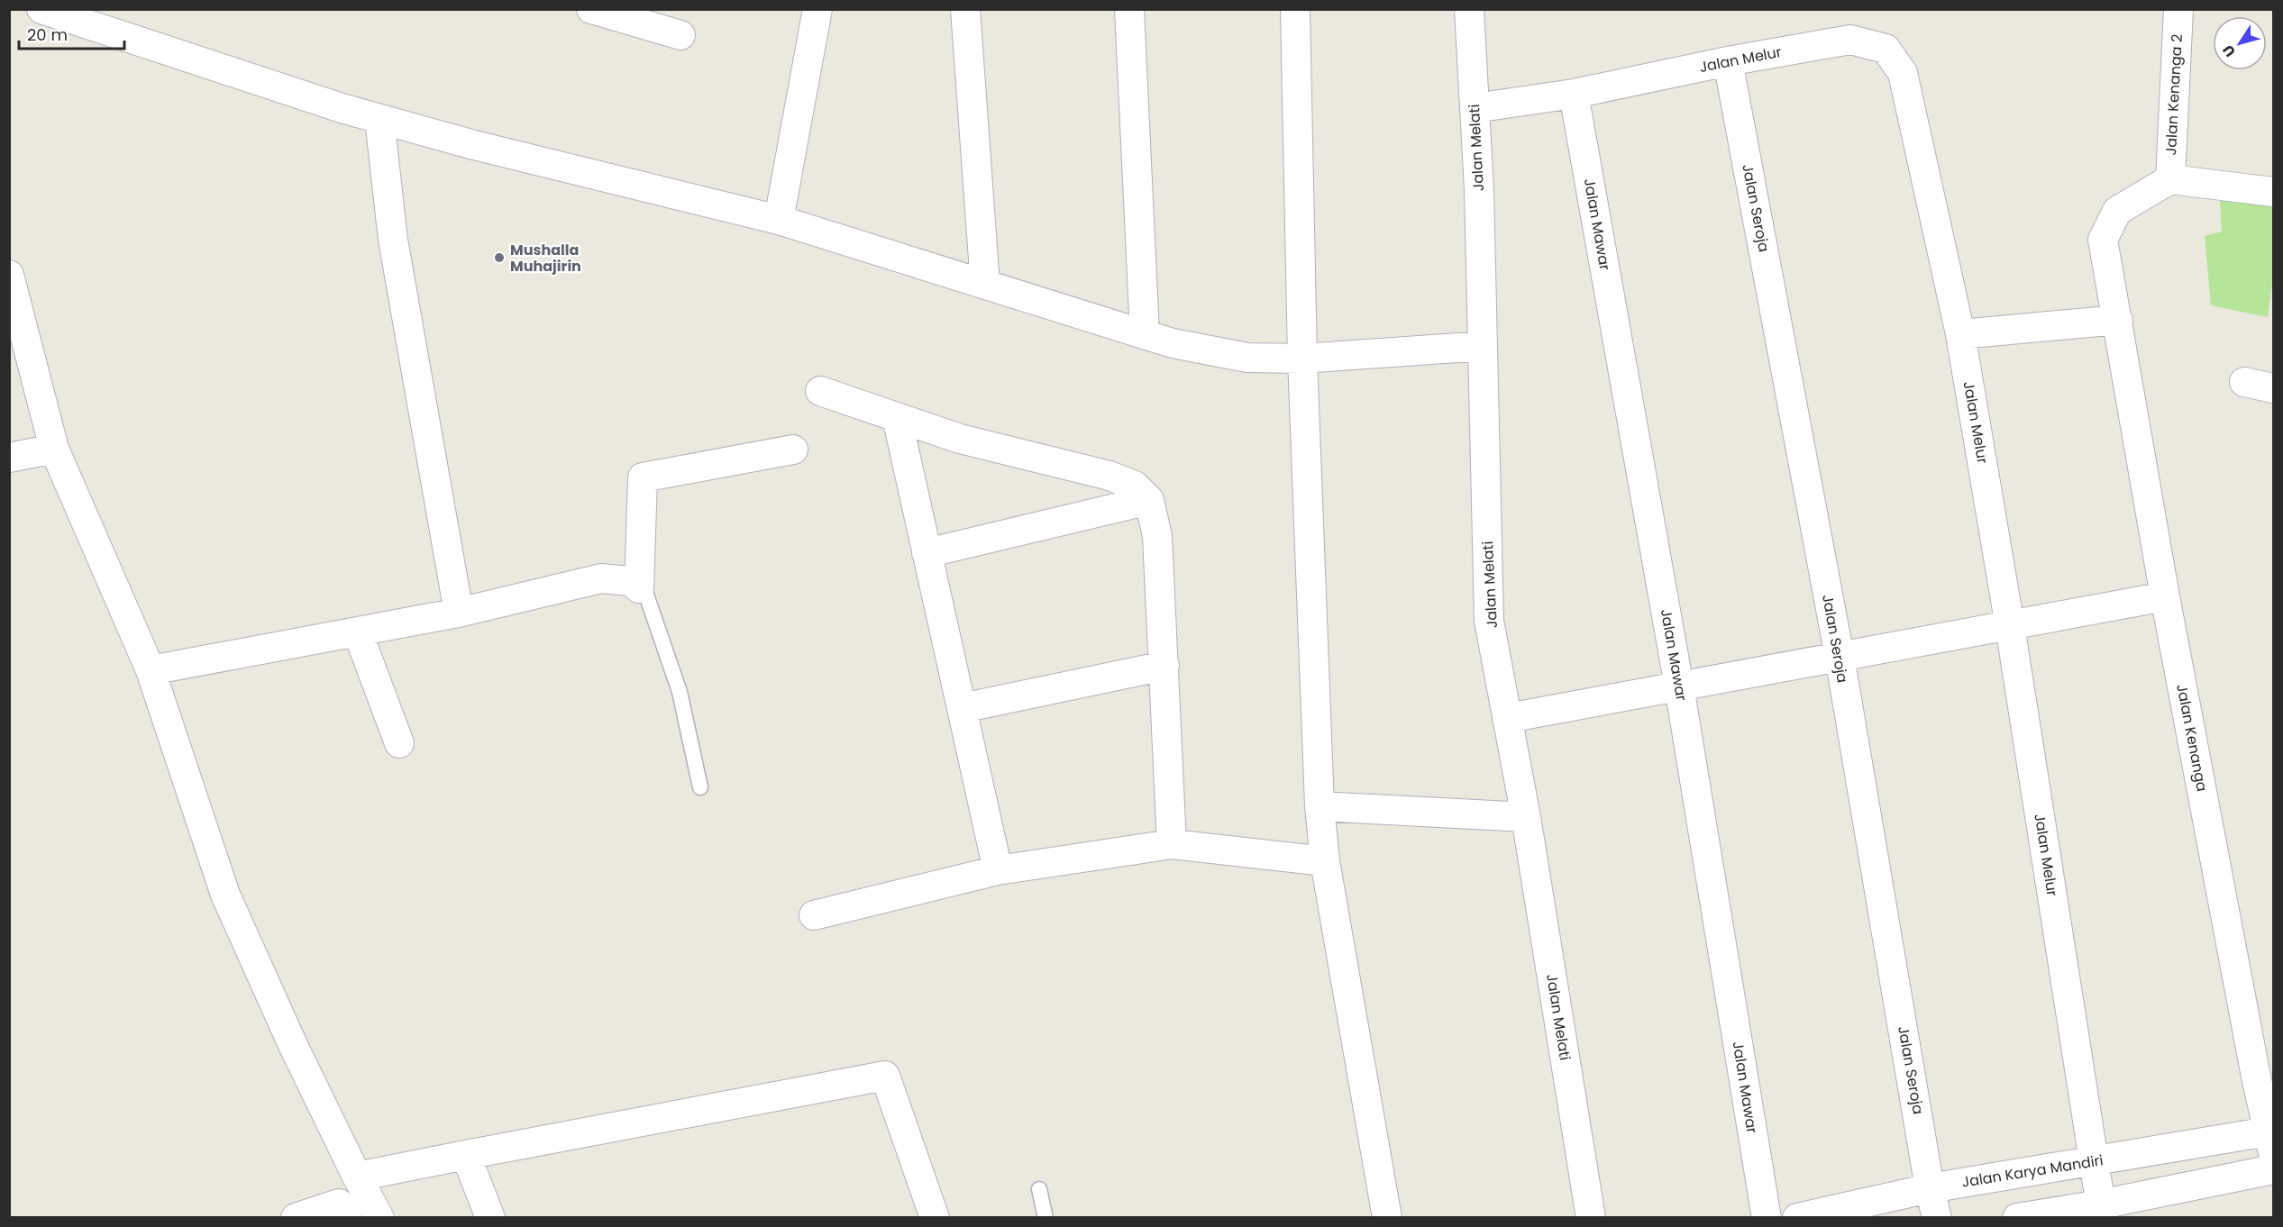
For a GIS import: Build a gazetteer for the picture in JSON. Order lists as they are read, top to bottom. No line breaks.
{"streets":{"street":["Jalan Melur","Jalan Kenanga 2","Jalan Melati","Jalan Seroja","Jalan Mawar","Jalan Kenanga","Jalan Karya Mandiri"]},"crossings":[["Jalan Melur","Jalan Melati"],["Jalan Melur","Jalan Seroja"],["Jalan Melur","Jalan Mawar"],["Jalan Melur","Jalan Karya Mandiri"],["Jalan Kenanga 2","Jalan Kenanga"],["Jalan Seroja","Jalan Karya Mandiri"],["Jalan Kenanga","Jalan Karya Mandiri"]],"places":["Mushalla Muhajirin"],"scale_bar":"20 m","north":"bottom left"}
